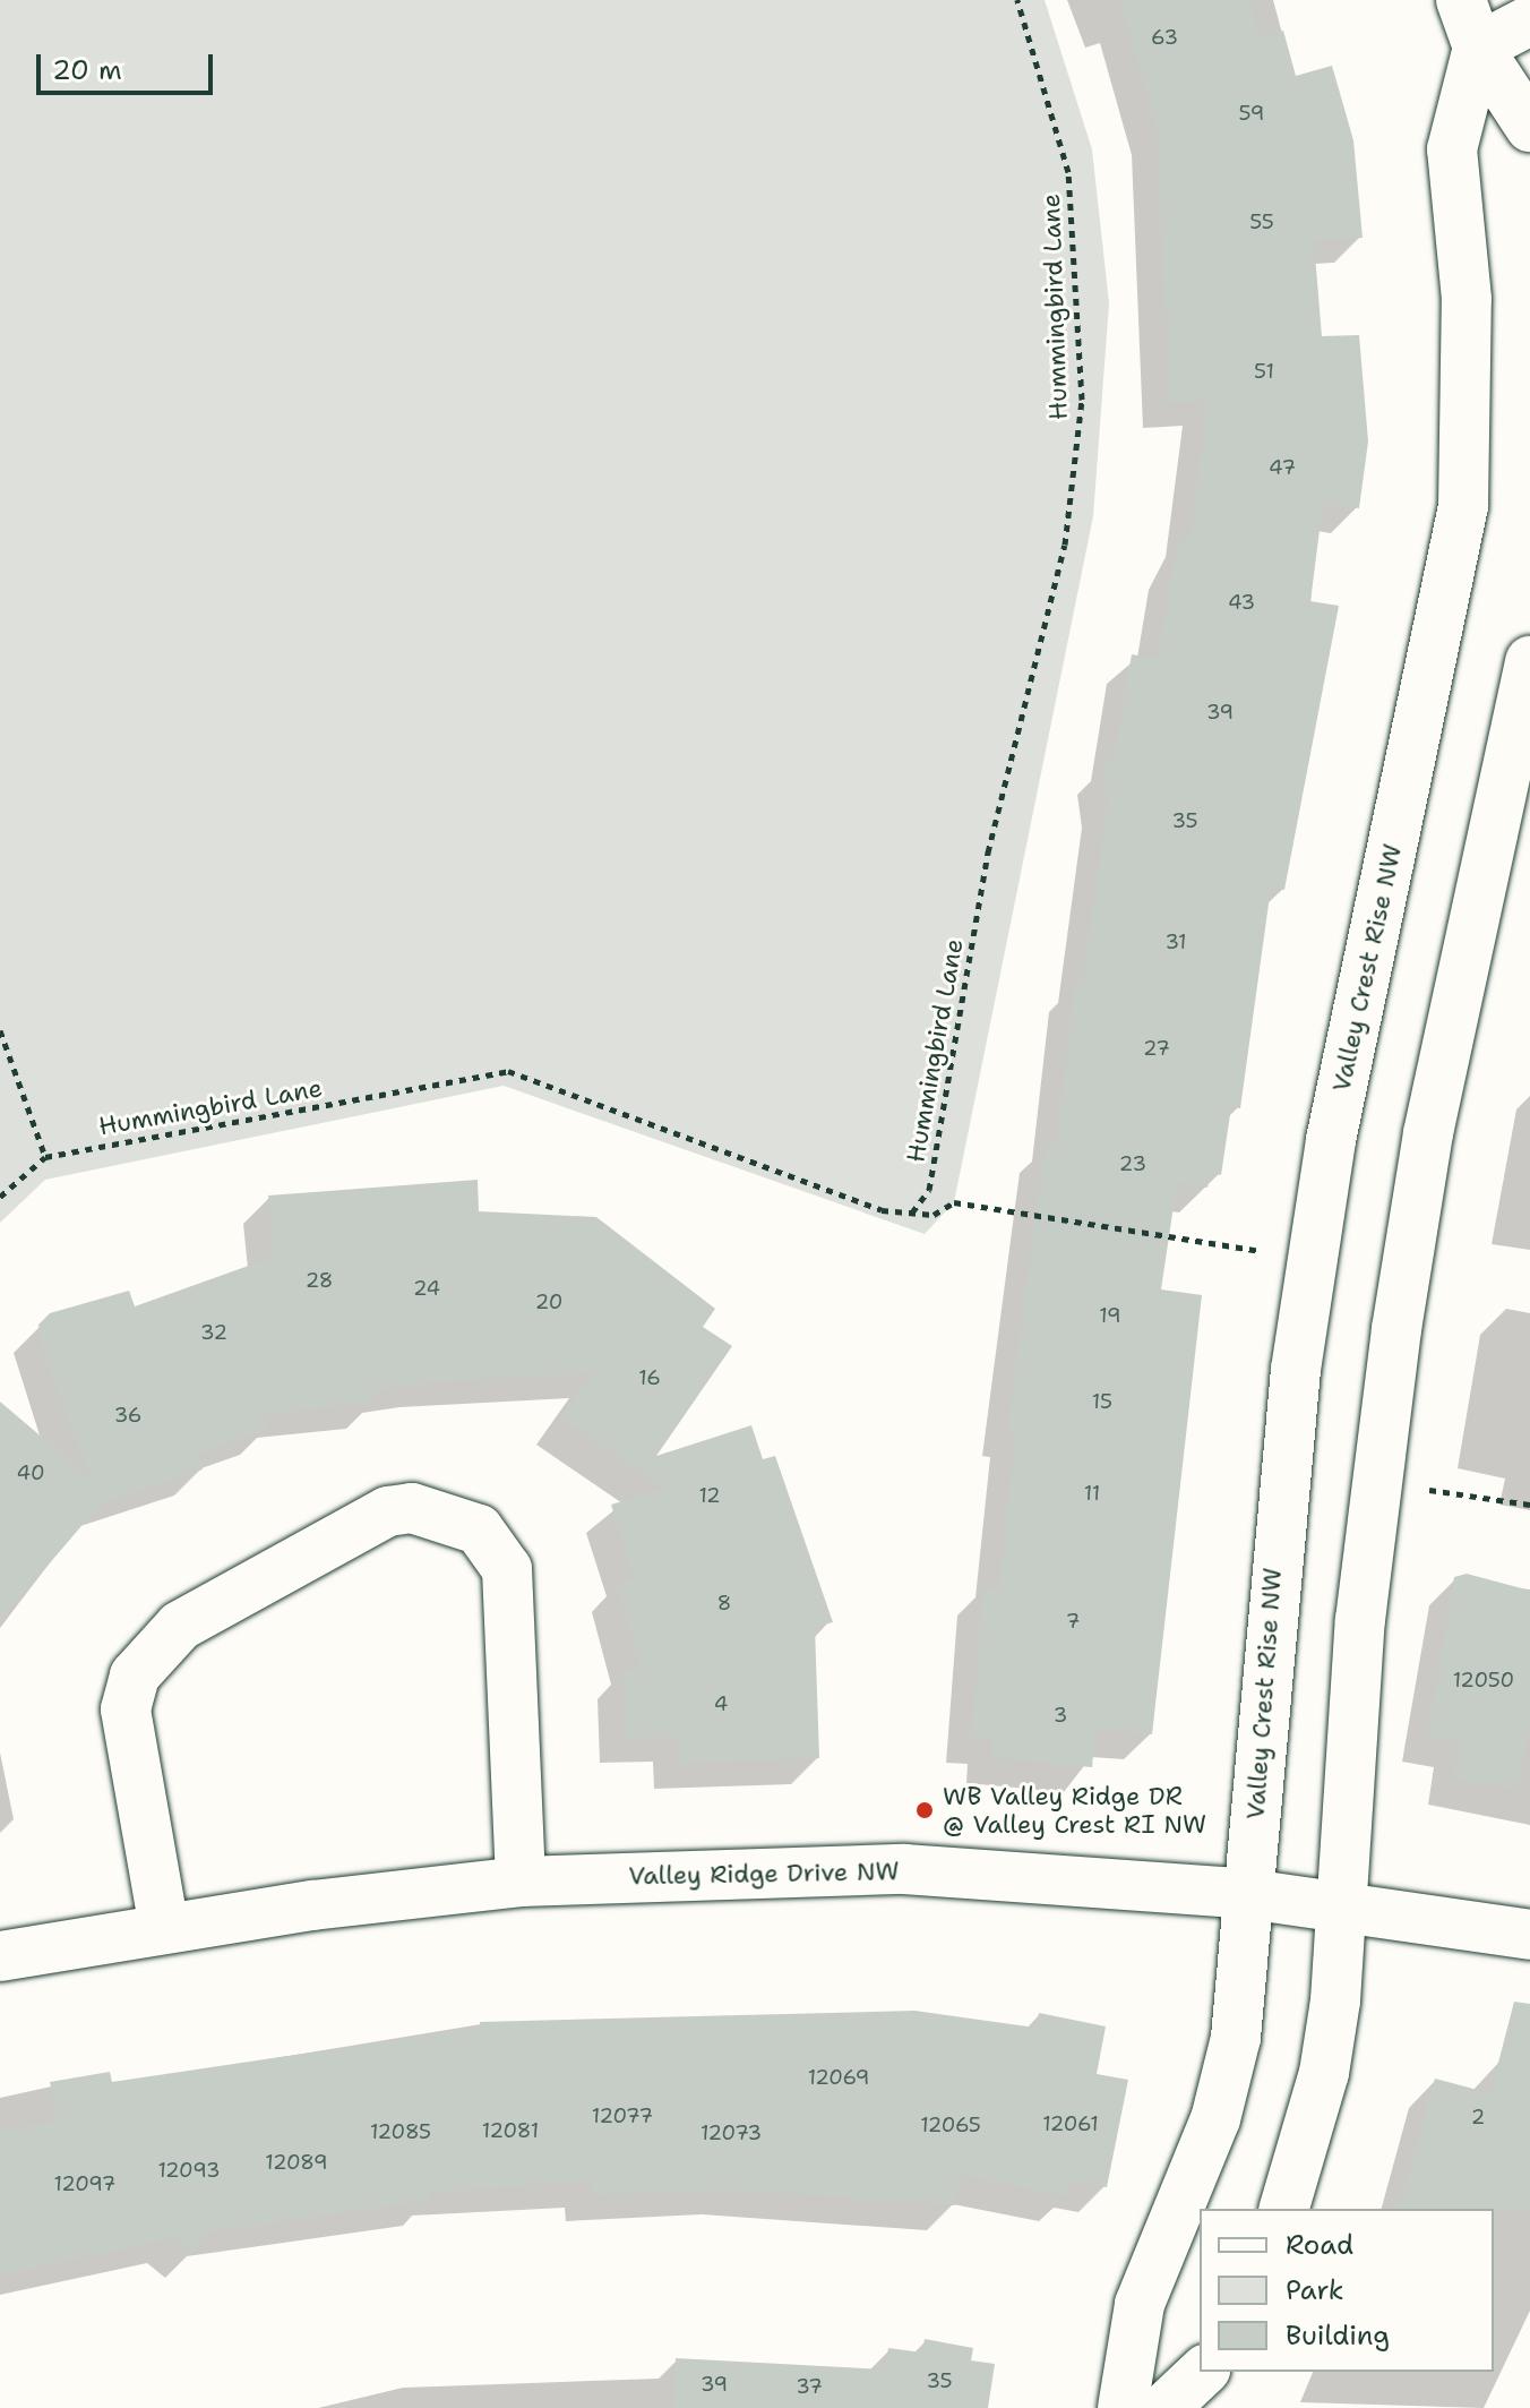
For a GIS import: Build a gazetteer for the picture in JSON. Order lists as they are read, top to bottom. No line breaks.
{"streets":{"street":["Valley Crest Rise NW","Valley Ridge Drive NW"],"path":["Hummingbird Lane"]},"crossings":[["Valley Crest Rise NW","Valley Ridge Drive NW"]],"places":["WB Valley Ridge DR @ Valley Crest RI NW"],"house_numbers":["63","59","55","51","47","43","39","35","31","27","23","28","24","20","19","32","16","15","36","40","11","12","8","7","12050","4","3","12069","12077","2","12061","12065","12081","12085","12073","12089","12093","12097","35","39","37"],"legend":["Road","Park","Building"],"scale_bar":"20 m"}
